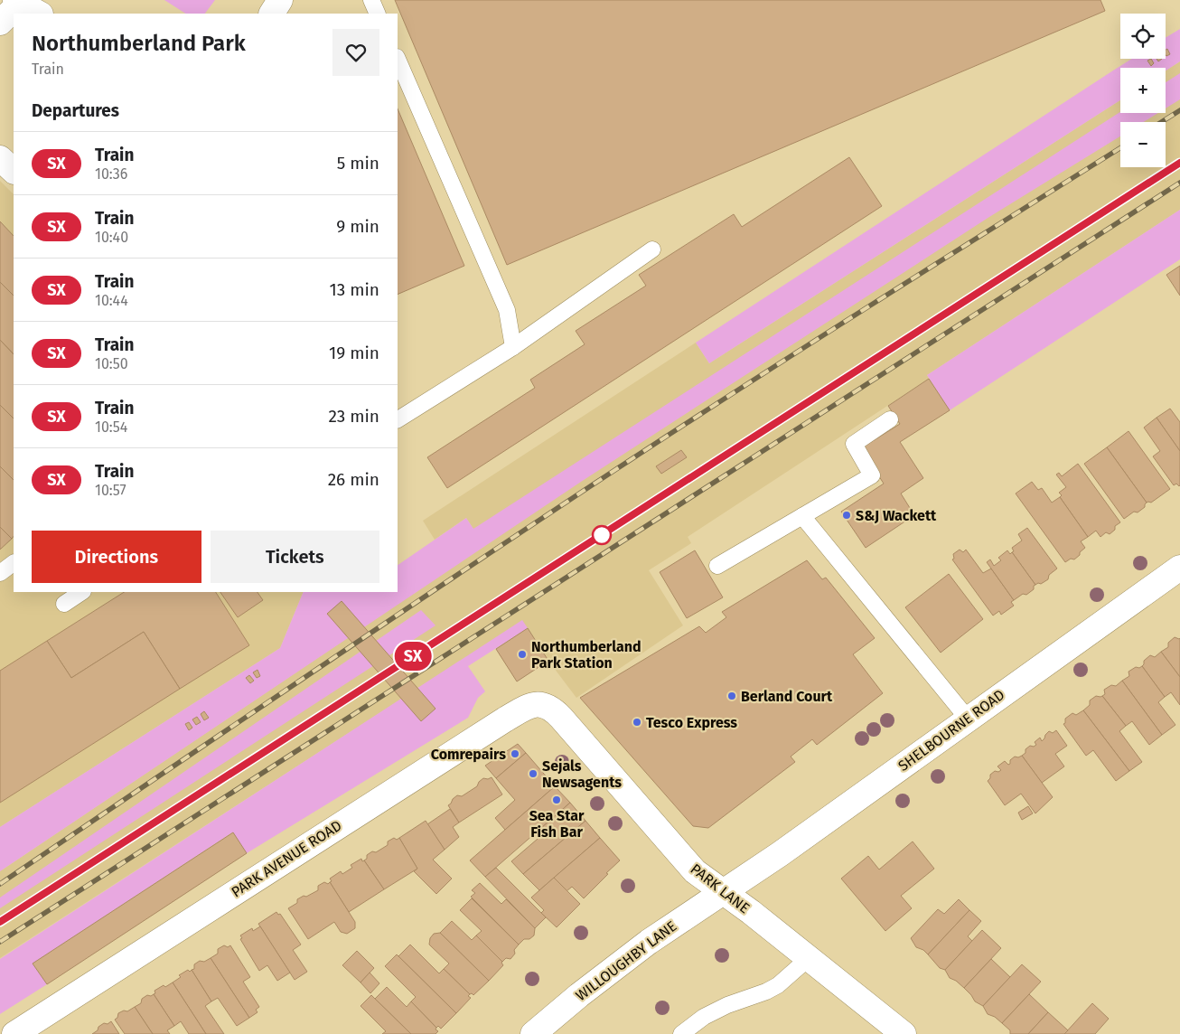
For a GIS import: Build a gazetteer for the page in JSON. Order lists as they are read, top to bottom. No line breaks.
{"streets":{"street":["SHELBOURNE ROAD","PARK AVENUE ROAD","PARK LANE","WILLOUGHBY LANE"]},"crossings":[["SHELBOURNE ROAD","PARK LANE"],["SHELBOURNE ROAD","WILLOUGHBY LANE"],["PARK AVENUE ROAD","PARK LANE"],["PARK LANE","WILLOUGHBY LANE"]],"places":["S&J Wackett","Northumberland Park Station","Berland Court","Tesco Express","Comrepairs","Sejals Newsagents","Sea Star Fish Bar"],"page":{"on_map":"SX","map_buttons":["+","−"],"heading":[["Northumberland Park","Train"],"Departures"],"list":[{"mark":"SX","name":"Train","note":"10:36","value":"5 min"},{"mark":"SX","name":"Train","note":"10:40","value":"9 min"},{"mark":"SX","name":"Train","note":"10:44","value":"13 min"},{"mark":"SX","name":"Train","note":"10:50","value":"19 min"},{"mark":"SX","name":"Train","note":"10:54","value":"23 min"},{"mark":"SX","name":"Train","note":"10:57","value":"26 min"}],"buttons":["Directions","Tickets"]}}
